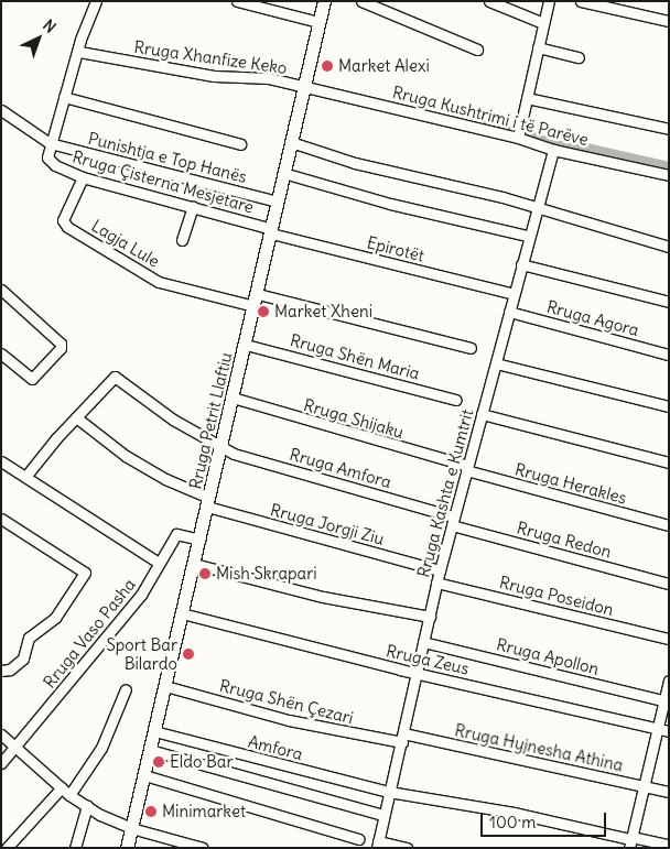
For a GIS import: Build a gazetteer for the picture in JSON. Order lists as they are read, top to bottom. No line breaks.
{"streets":{"main road":["Rruga Petrit Llaftiu"],"street":["Rruga Xhanfize Keko","Rruga Kushtrimi i të Parëve","Punishtja e Top Hanës","Rruga Çisterna Mesjetare","Lagja Lule","Epirotët","Rruga Agora","Rruga Shën Maria","Rruga Shijaku","Rruga Amfora","Rruga Herakles","Rruga Kashta e Kumtrit","Rruga Jorgji Ziu","Rruga Redon","Rruga Poseidon","Rruga Vaso Pasha","Rruga Apollon","Rruga Zeus","Rruga Shën Çezari","Amfora","Rruga Hyjnesha Athina"]},"crossings":[["Rruga Xhanfize Keko","Rruga Kushtrimi i të Parëve"],["Rruga Xhanfize Keko","Rruga Petrit Llaftiu"],["Rruga Kushtrimi i të Parëve","Rruga Petrit Llaftiu"],["Rruga Kushtrimi i të Parëve","Rruga Kashta e Kumtrit"],["Punishtja e Top Hanës","Rruga Çisterna Mesjetare"],["Punishtja e Top Hanës","Rruga Petrit Llaftiu"],["Rruga Çisterna Mesjetare","Lagja Lule"],["Rruga Çisterna Mesjetare","Epirotët"],["Rruga Çisterna Mesjetare","Rruga Petrit Llaftiu"],["Lagja Lule","Rruga Petrit Llaftiu"],["Epirotët","Rruga Petrit Llaftiu"],["Epirotët","Rruga Kashta e Kumtrit"],["Rruga Agora","Rruga Kashta e Kumtrit"],["Rruga Shën Maria","Rruga Petrit Llaftiu"],["Rruga Shijaku","Rruga Petrit Llaftiu"],["Rruga Shijaku","Rruga Herakles"],["Rruga Shijaku","Rruga Kashta e Kumtrit"],["Rruga Petrit Llaftiu","Rruga Amfora"],["Rruga Petrit Llaftiu","Rruga Jorgji Ziu"],["Rruga Petrit Llaftiu","Rruga Vaso Pasha"],["Rruga Petrit Llaftiu","Rruga Zeus"],["Rruga Petrit Llaftiu","Rruga Shën Çezari"],["Rruga Petrit Llaftiu","Amfora"],["Rruga Amfora","Rruga Kashta e Kumtrit"],["Rruga Amfora","Rruga Jorgji Ziu"],["Rruga Amfora","Rruga Redon"],["Rruga Herakles","Rruga Kashta e Kumtrit"],["Rruga Kashta e Kumtrit","Rruga Jorgji Ziu"],["Rruga Kashta e Kumtrit","Rruga Redon"],["Rruga Kashta e Kumtrit","Rruga Poseidon"],["Rruga Kashta e Kumtrit","Rruga Apollon"],["Rruga Kashta e Kumtrit","Rruga Zeus"],["Rruga Kashta e Kumtrit","Rruga Shën Çezari"],["Rruga Kashta e Kumtrit","Amfora"],["Rruga Kashta e Kumtrit","Rruga Hyjnesha Athina"],["Rruga Shën Çezari","Rruga Hyjnesha Athina"]],"places":["Market Alexi","Market Xheni","Mish Skrapari","Sport Bar Bilardo","Eldo Bar","Minimarket"],"scale_bar":"100 m","north":"top right"}
